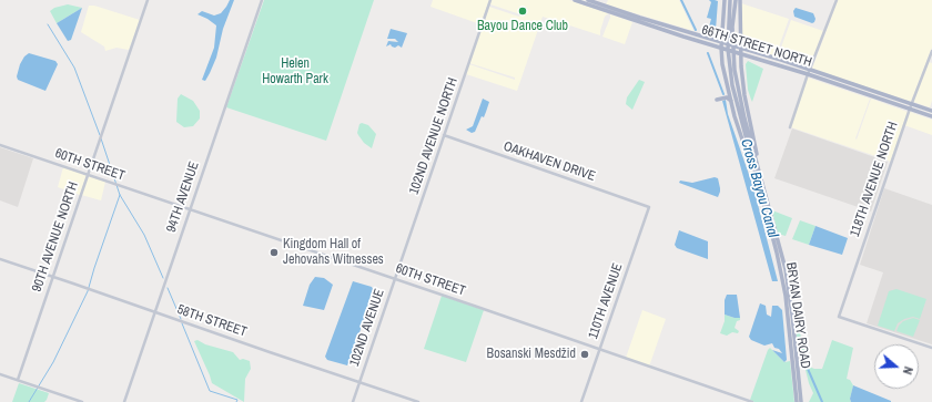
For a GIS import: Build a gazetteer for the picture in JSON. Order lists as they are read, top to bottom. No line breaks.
{"streets":{"main road":["66TH STREET NORTH","BRYAN DAIRY ROAD"],"street":["102ND AVENUE NORTH","OAKHAVEN DRIVE","60TH STREET","118TH AVENUE NORTH","94TH AVENUE","90TH AVENUE NORTH","110TH AVENUE","58TH STREET","102ND AVENUE"]},"crossings":[["66TH STREET NORTH","118TH AVENUE NORTH"],["102ND AVENUE NORTH","OAKHAVEN DRIVE"],["102ND AVENUE NORTH","60TH STREET"],["102ND AVENUE NORTH","102ND AVENUE"],["OAKHAVEN DRIVE","110TH AVENUE"],["60TH STREET","94TH AVENUE"],["60TH STREET","90TH AVENUE NORTH"],["60TH STREET","110TH AVENUE"],["60TH STREET","102ND AVENUE"],["94TH AVENUE","58TH STREET"],["90TH AVENUE NORTH","58TH STREET"],["58TH STREET","102ND AVENUE"]],"water":["Cross Bayou Canal"],"parks":["Helen Howarth Park"],"places":["Bayou Dance Club","Kingdom Hall of Jehovahs Witnesses","Bosanski Mesdžid"],"north":"right"}
